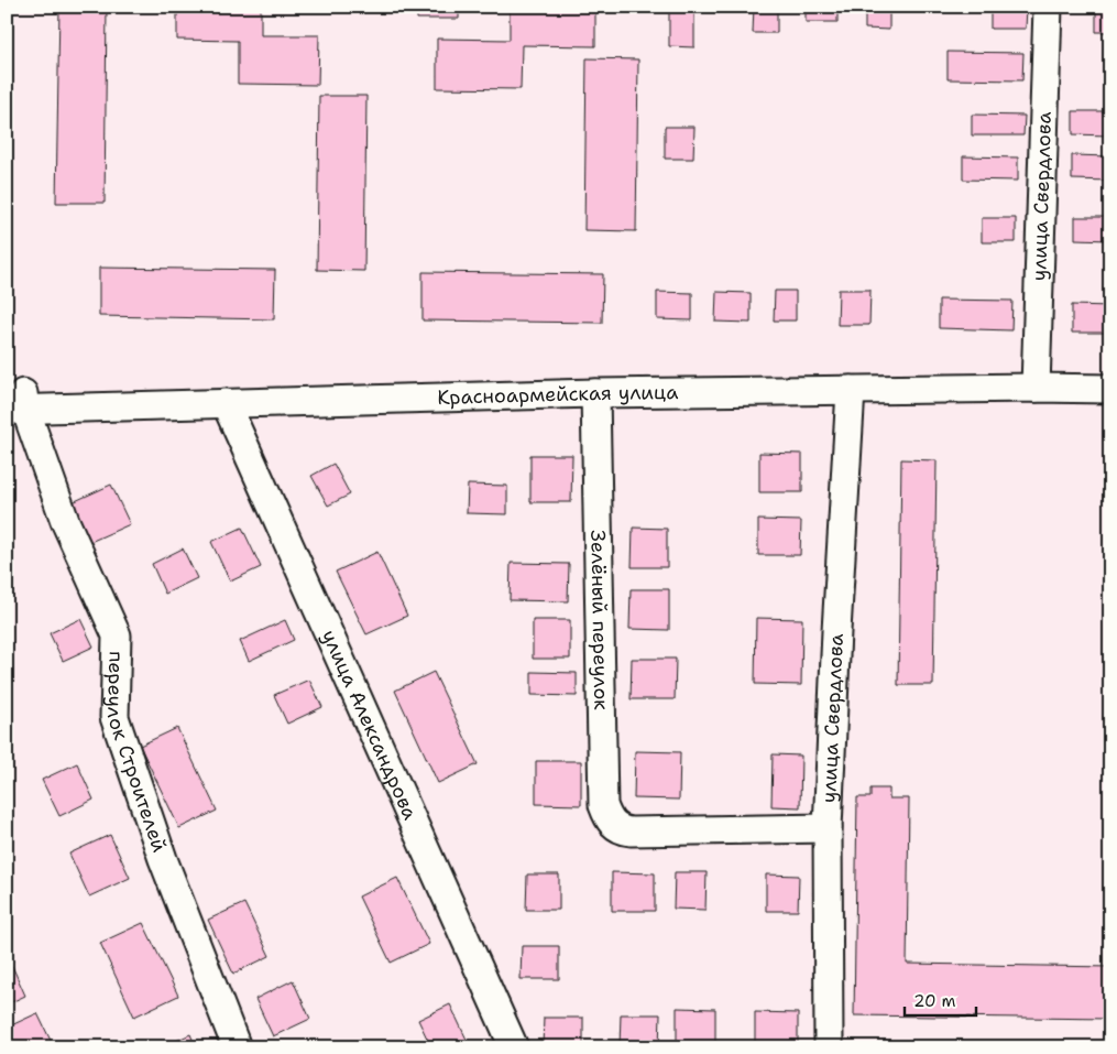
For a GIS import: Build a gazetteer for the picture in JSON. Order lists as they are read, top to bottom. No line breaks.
{"streets":{"street":["улица Свердлова","Красноармейская улица","Зелёный переулок","улица Александрова","переулок Строителей"]},"crossings":[["улица Свердлова","Красноармейская улица"],["улица Свердлова","Зелёный переулок"],["Красноармейская улица","Зелёный переулок"],["Красноармейская улица","улица Александрова"],["Красноармейская улица","переулок Строителей"]],"scale_bar":"20 m"}
